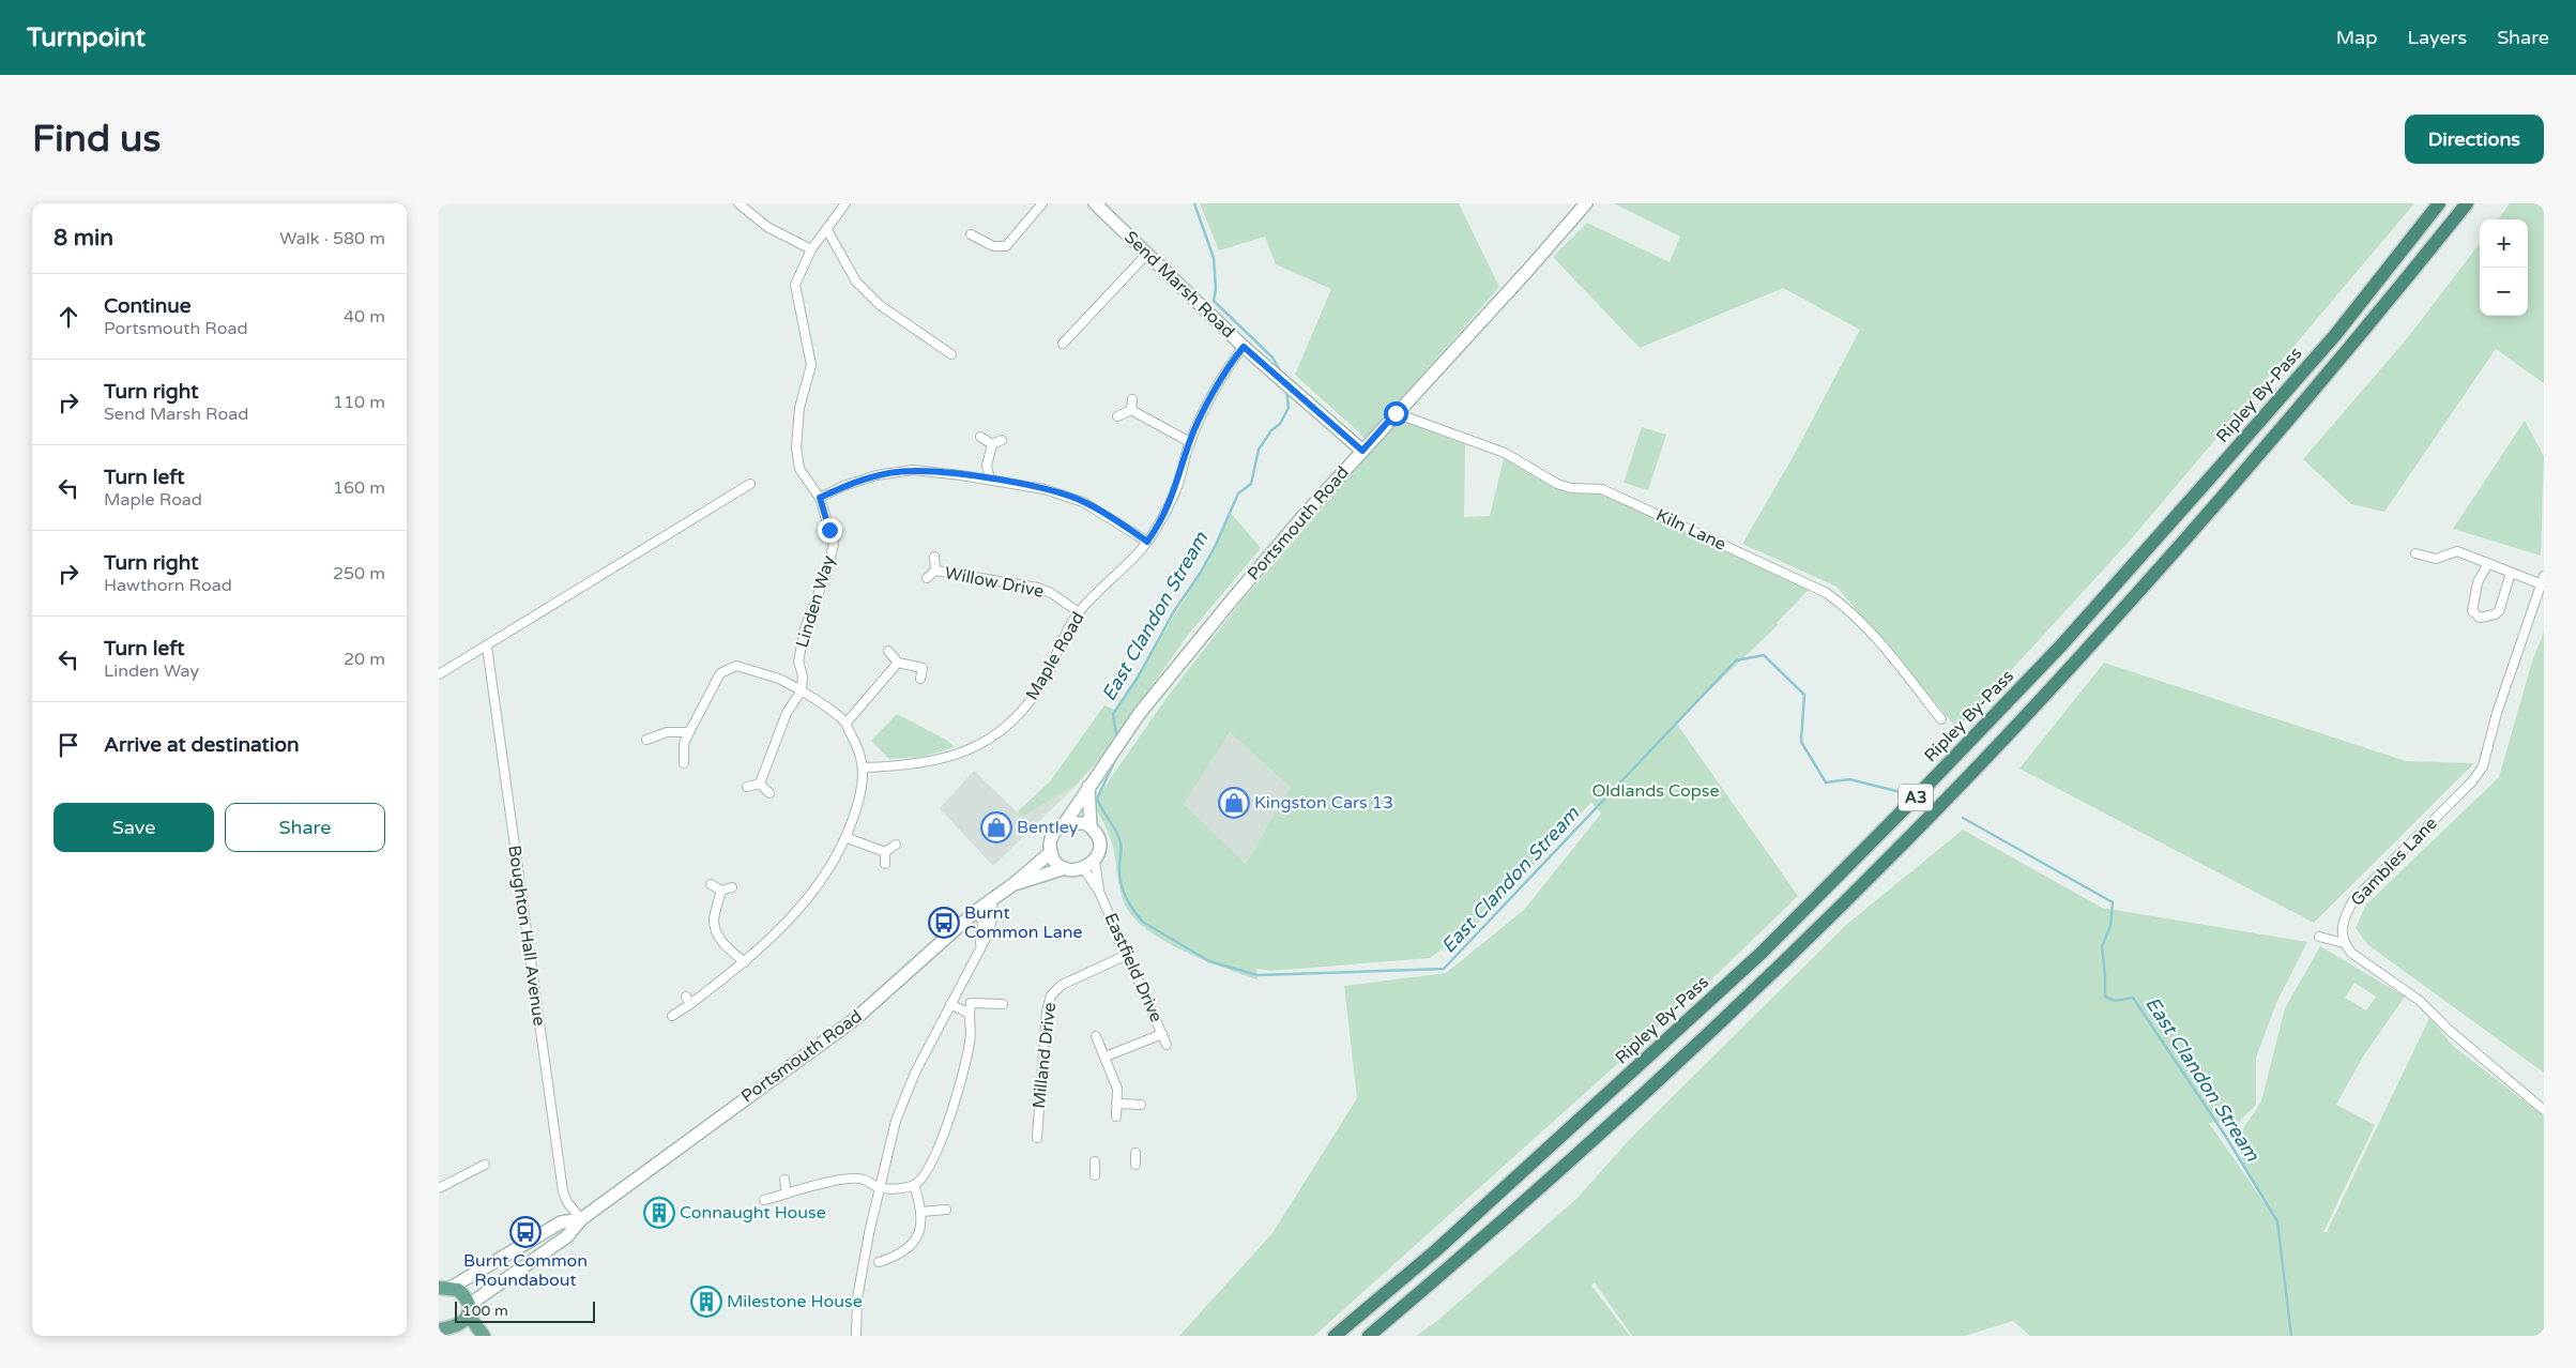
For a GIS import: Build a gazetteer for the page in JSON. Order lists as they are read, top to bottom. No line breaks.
{"streets":{"highway":["Ripley By-Pass","A3"],"main road":["Send Marsh Road","Portsmouth Road"],"street":["Kiln Lane","Willow Drive","Linden Way","Maple Road","Gambles Lane","Boughton Hall Avenue","Eastfield Drive","Milland Drive"]},"crossings":[["Send Marsh Road","Portsmouth Road"],["Send Marsh Road","Maple Road"],["Portsmouth Road","Kiln Lane"],["Portsmouth Road","Boughton Hall Avenue"],["Portsmouth Road","Eastfield Drive"],["Willow Drive","Maple Road"],["Eastfield Drive","Milland Drive"]],"water":["East Clandon Stream"],"parks":["Oldlands Copse"],"places":{"shop":["Kingston Cars 13","Bentley"],"bus stop":["Burnt Common Lane","Burnt Common Roundabout"],"building":["Connaught House","Milestone House"]},"scale_bar":"100 m","page":{"header":"Turnpoint","nav":["Map","Layers","Share"],"buttons":["Directions",["Save","Share"]],"title":"Find us","heading":["8 min","Walk · 580 m"],"map_buttons":["+","−"],"list":[["Continue","Portsmouth Road","40 m"],["Turn right","Send Marsh Road","110 m"],["Turn left","Maple Road","160 m"],["Turn right","Hawthorn Road","250 m"],["Turn left","Linden Way","20 m"],"Arrive at destination"],"scale":"100 m"}}
